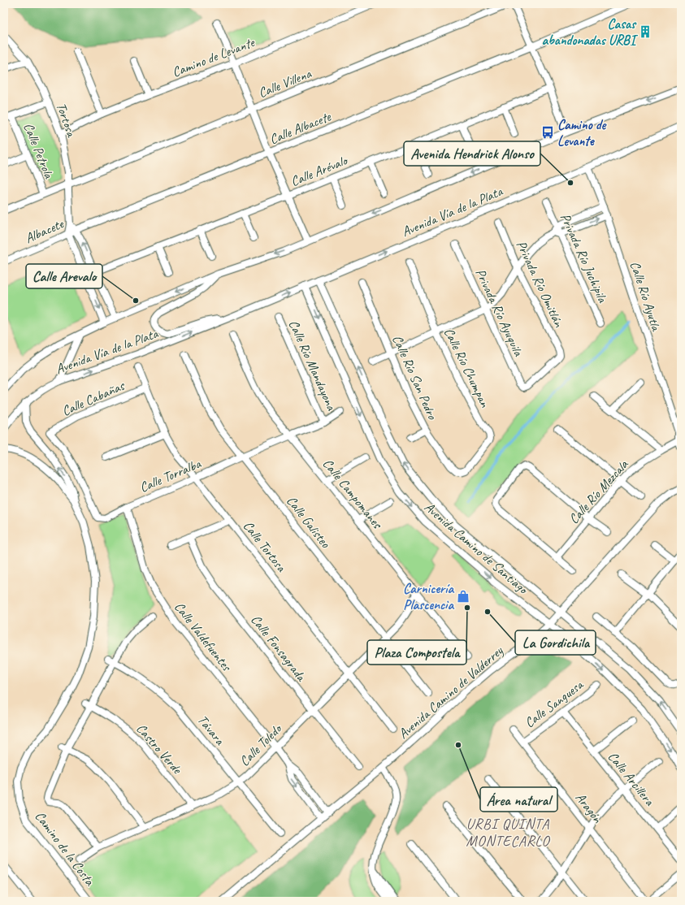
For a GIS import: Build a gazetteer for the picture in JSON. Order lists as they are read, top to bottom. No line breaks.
{"streets":{"street":["Camino de Levante","Calle Villena","Tortosa","Calle Albacete","Calle Petrola","Calle Arévalo","Avenida Vía de la Plata","Albacete","Privada Río Juchipila","Privada Río Omitlán","Calle Río Ayutla","Privada Río Ayuquila","Calle Río Mandayona","Calle Río Chumpan","Calle Río San Pedro","Calle Cabañas","Calle Torralba","Calle Río Mezcala","Calle Campomanes","Calle Galisteo","Calle Tortosa","Avenida Camino de Santiago","Calle Valdefuentes","Calle Fonsagrada","Avenida Camino de Valderrey","Calle Sanguesa","Távara","Calle Toledo","Castro Verde","Calle Arcillera","Aragón","Camino de la Costa"]},"crossings":[["Camino de Levante","Tortosa"],["Calle Villena","Tortosa"],["Calle Villena","Calle Petrola"],["Tortosa","Albacete"],["Calle Albacete","Albacete"],["Avenida Vía de la Plata","Calle Río Ayutla"],["Avenida Vía de la Plata","Avenida Camino de Santiago"],["Avenida Vía de la Plata","Camino de la Costa"],["Privada Río Omitlán","Privada Río Ayuquila"],["Calle Río Ayutla","Calle Río Mezcala"],["Calle Río Mandayona","Calle Torralba"],["Calle Río Chumpan","Calle Río San Pedro"],["Calle Cabañas","Calle Torralba"],["Calle Cabañas","Calle Tortosa"],["Calle Torralba","Calle Campomanes"],["Calle Torralba","Calle Galisteo"],["Calle Torralba","Calle Tortosa"],["Calle Torralba","Calle Valdefuentes"],["Calle Campomanes","Calle Toledo"],["Calle Galisteo","Calle Toledo"],["Calle Tortosa","Calle Toledo"],["Avenida Camino de Santiago","Avenida Camino de Valderrey"],["Calle Valdefuentes","Avenida Camino de Valderrey"],["Calle Valdefuentes","Calle Toledo"],["Calle Fonsagrada","Calle Toledo"],["Calle Sanguesa","Calle Arcillera"],["Calle Sanguesa","Aragón"],["Távara","Calle Toledo"],["Calle Toledo","Castro Verde"]],"districts":["URBI QUINTA MONTECARLO"],"places":{"building":["Casas abandonadas URBI"],"bus stop":["Camino de Levante"],"other":["Avenida Hendrick Alonso","Calle Arevalo","Plaza Compostela","La Gordichila","Área natural"],"shop":["Carnicería Plascencia"]}}
